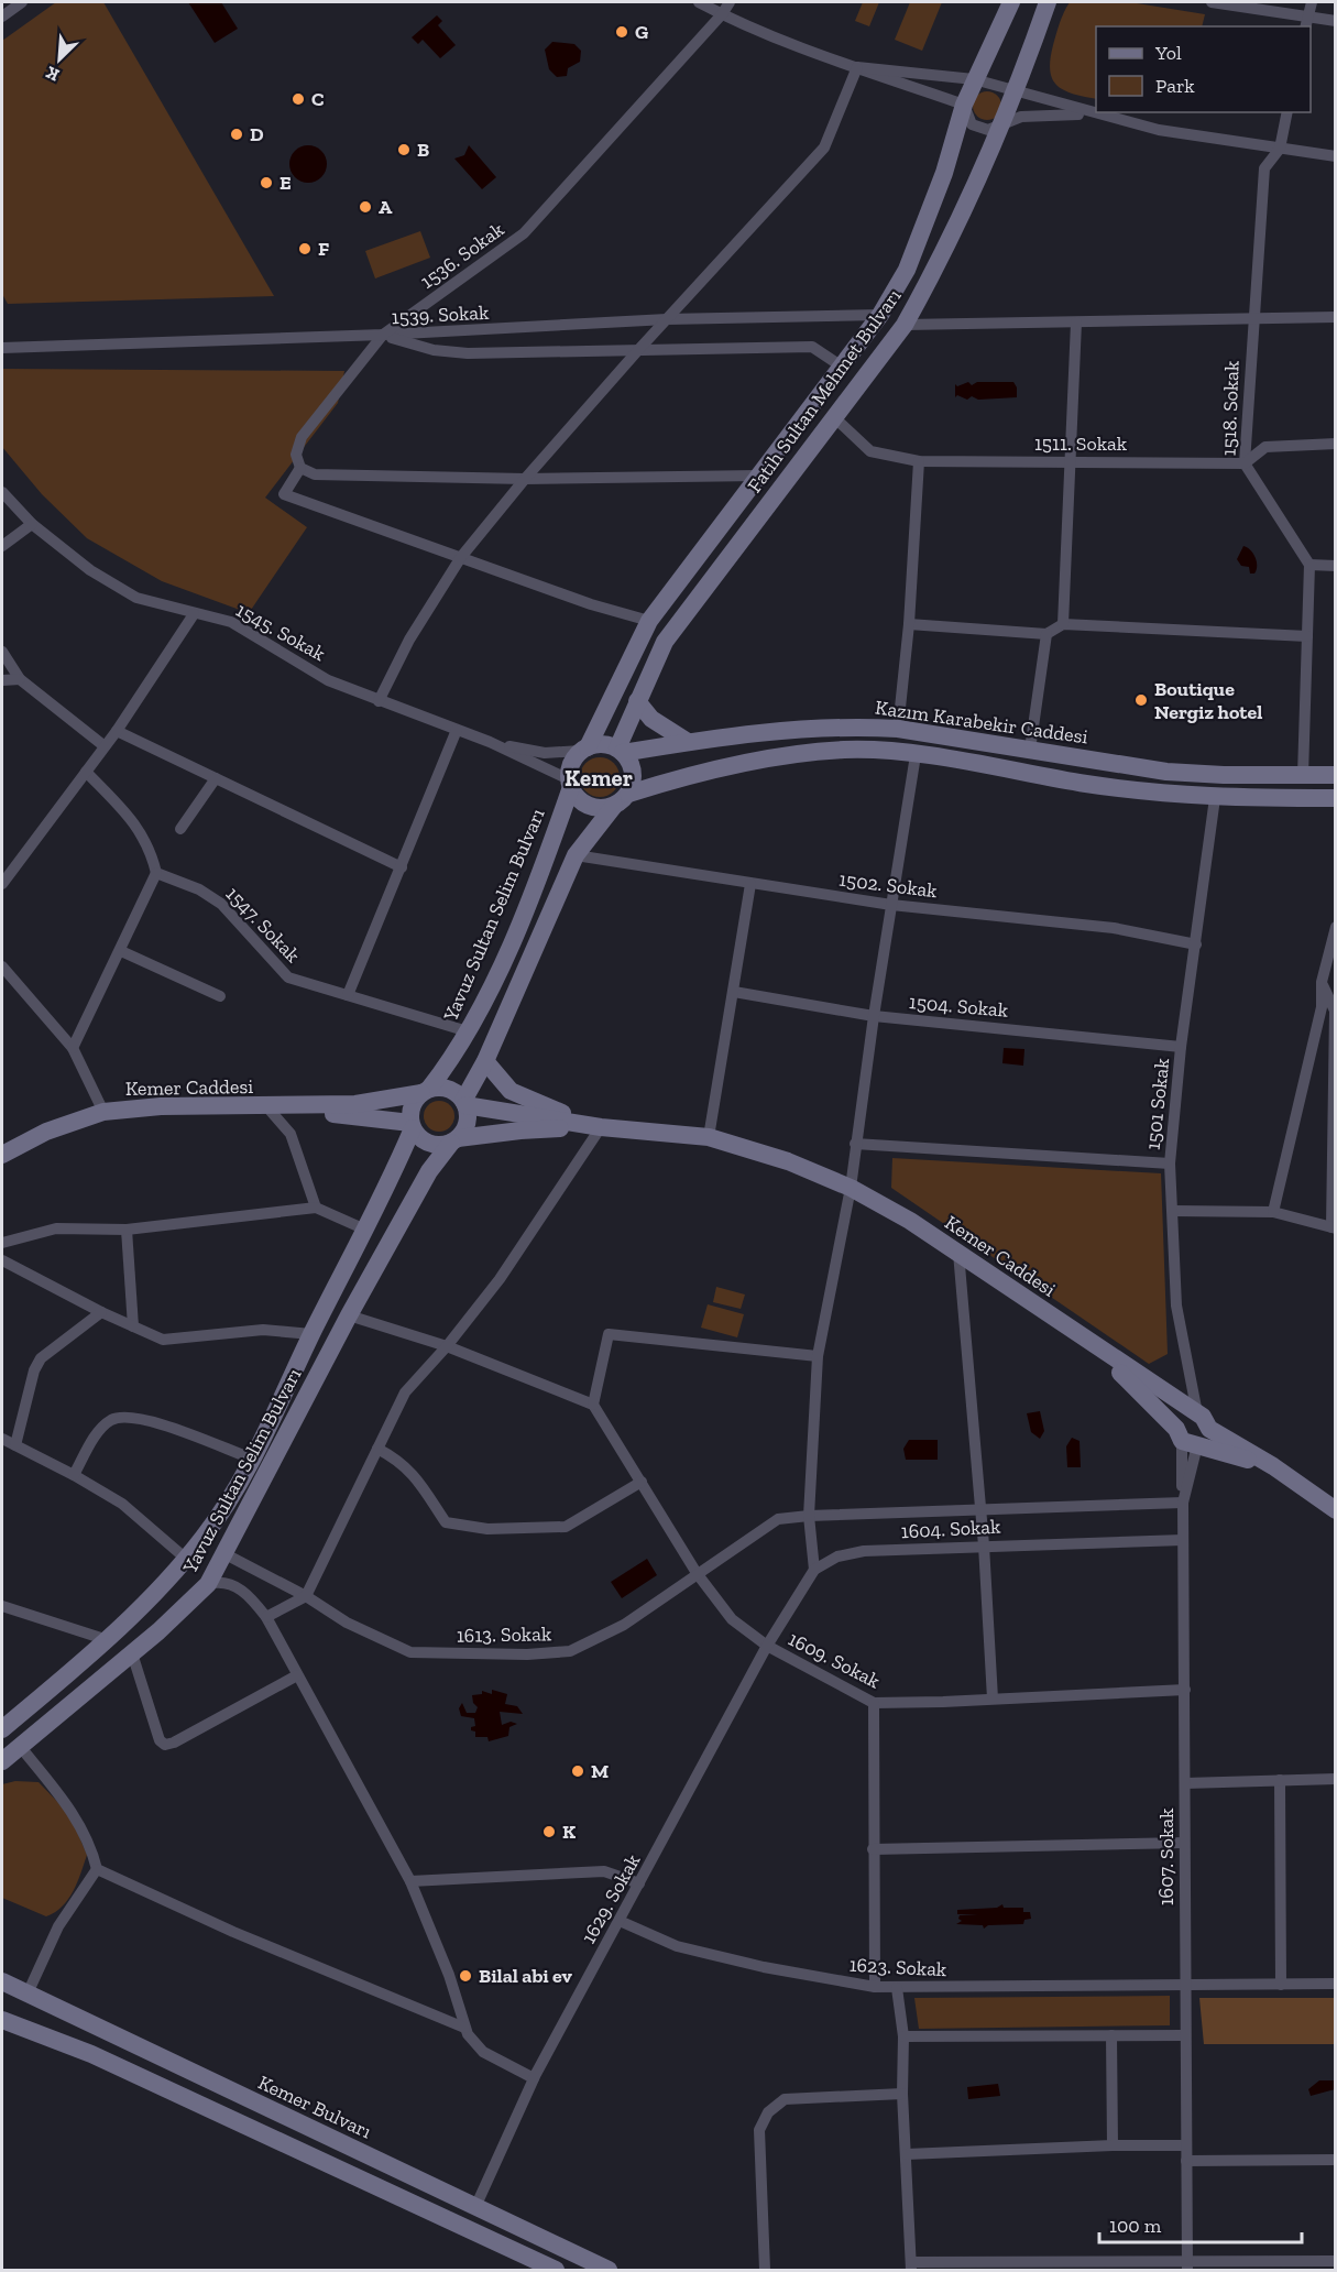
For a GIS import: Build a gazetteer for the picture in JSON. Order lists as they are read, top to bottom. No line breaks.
{"streets":{"main road":["Fatih Sultan Mehmet Bulvarı","Kazım Karabekir Caddesi","Yavuz Sultan Selim Bulvarı","Kemer Caddesi","Kemer Bulvarı"],"street":["1536. Sokak","1539. Sokak","1518. Sokak","1511. Sokak","1545. Sokak","1502. Sokak","1547. Sokak","1504. Sokak","1501 Sokak","1604. Sokak","1613. Sokak","1609. Sokak","1607. Sokak","1629. Sokak","1623. Sokak"]},"crossings":[["1536. Sokak","1539. Sokak"],["1539. Sokak","Fatih Sultan Mehmet Bulvarı"],["Fatih Sultan Mehmet Bulvarı","1511. Sokak"],["Fatih Sultan Mehmet Bulvarı","Kazım Karabekir Caddesi"],["Fatih Sultan Mehmet Bulvarı","Yavuz Sultan Selim Bulvarı"],["1518. Sokak","1511. Sokak"],["Kazım Karabekir Caddesi","Yavuz Sultan Selim Bulvarı"],["1502. Sokak","1501 Sokak"],["Yavuz Sultan Selim Bulvarı","1547. Sokak"],["Yavuz Sultan Selim Bulvarı","Kemer Caddesi"],["Yavuz Sultan Selim Bulvarı","1613. Sokak"],["1504. Sokak","1501 Sokak"],["Kemer Caddesi","1501 Sokak"],["Kemer Caddesi","1607. Sokak"],["1501 Sokak","1607. Sokak"],["1604. Sokak","1607. Sokak"],["1613. Sokak","1609. Sokak"],["1613. Sokak","1607. Sokak"],["1609. Sokak","1607. Sokak"],["1609. Sokak","1629. Sokak"],["1607. Sokak","1623. Sokak"],["1629. Sokak","1623. Sokak"],["1629. Sokak","Kemer Bulvarı"]],"districts":["Kemer"],"places":["G","C","D","B","E","A","F","Boutique Nergiz hotel","M","K","Bilal abi ev"],"legend":["Yol","Park"],"scale_bar":"100 m","north":"bottom left"}
